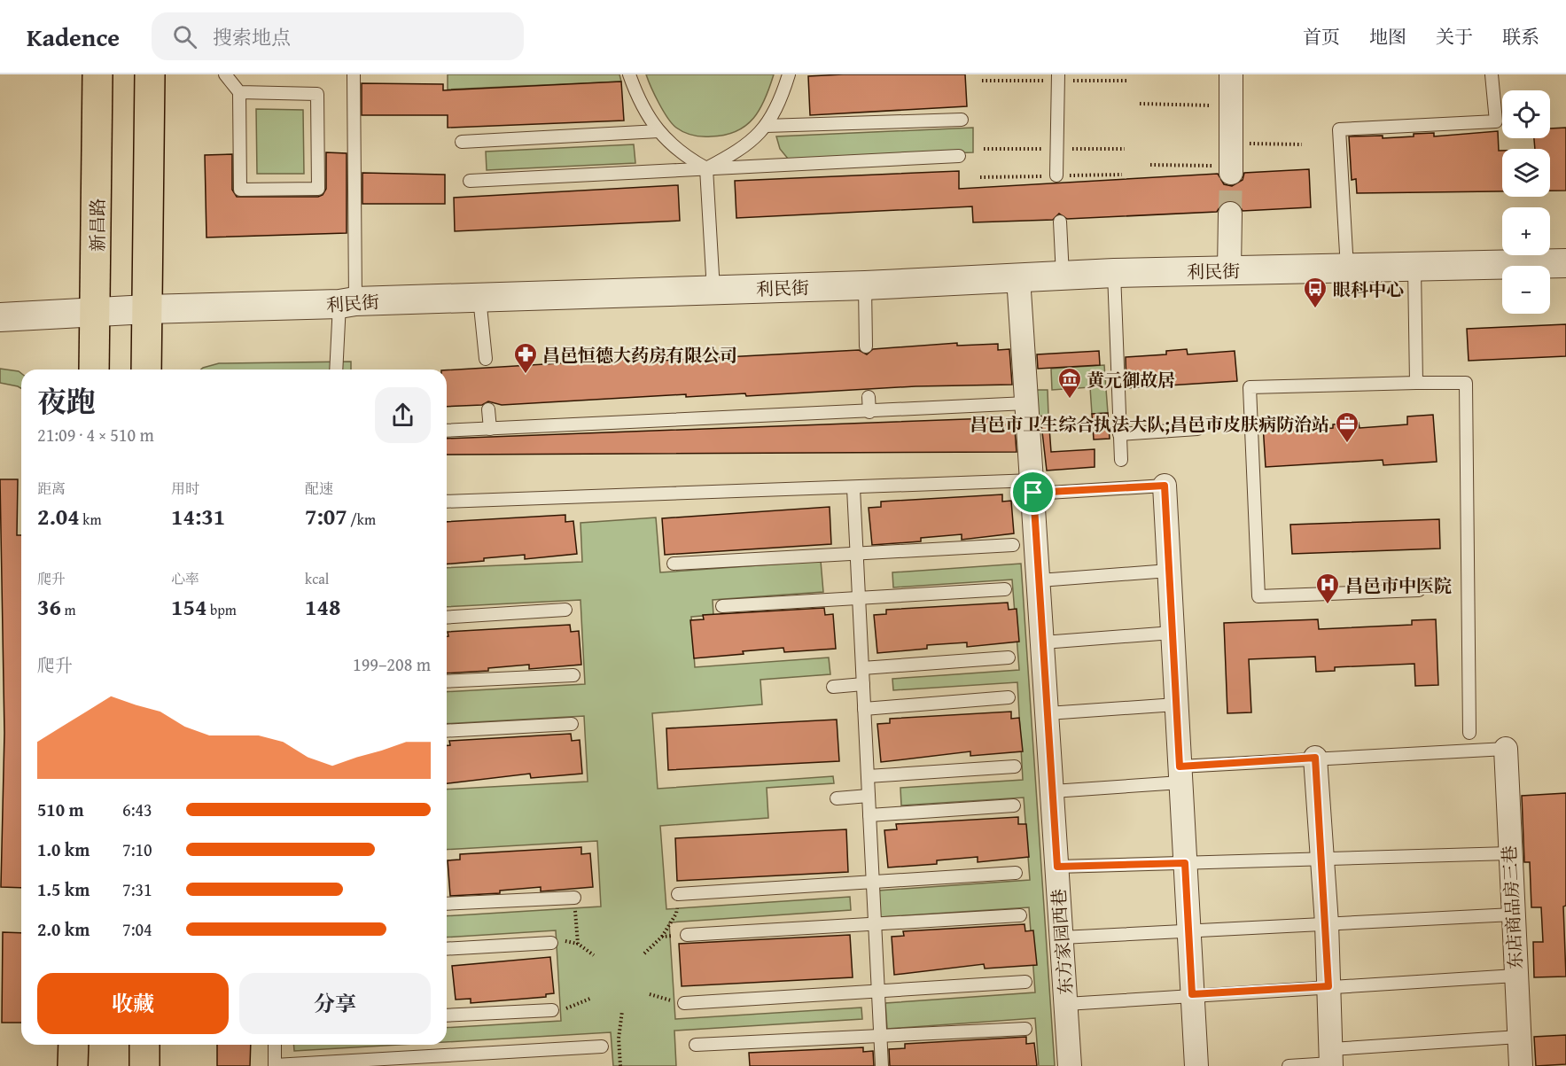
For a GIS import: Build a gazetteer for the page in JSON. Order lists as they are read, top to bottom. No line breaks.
{"streets":{"main road":["新昌路"],"street":["利民街","东店商品房三巷","东方家园西巷"]},"crossings":[["新昌路","利民街"],["利民街","东方家园西巷"]],"places":{"bus stop":["眼科中心"],"pharmacy":["昌邑恒德大药房有限公司"],"museum":["黄元御故居"],"office":["昌邑市卫生综合执法大队;昌邑市皮肤病防治站"],"hospital":["昌邑市中医院"]},"page":{"header":"Kadence","search":"搜索地点","nav":["首页","地图","关于","联系"],"map_buttons":["+","−"],"heading":["夜跑","21:09 · 4 × 510 m"],"stats":[["距离","2.04 km"],["用时","14:31"],["配速","7:07 /km"],["爬升","36 m"],["心率","154 bpm"],["kcal","148"]],"chart":["爬升","199–208 m"],"list":[{"name":"510 m","note":"6:43"},{"name":"1.0 km","note":"7:10"},{"name":"1.5 km","note":"7:31"},{"name":"2.0 km","note":"7:04"}],"buttons":["收藏","分享"]}}
